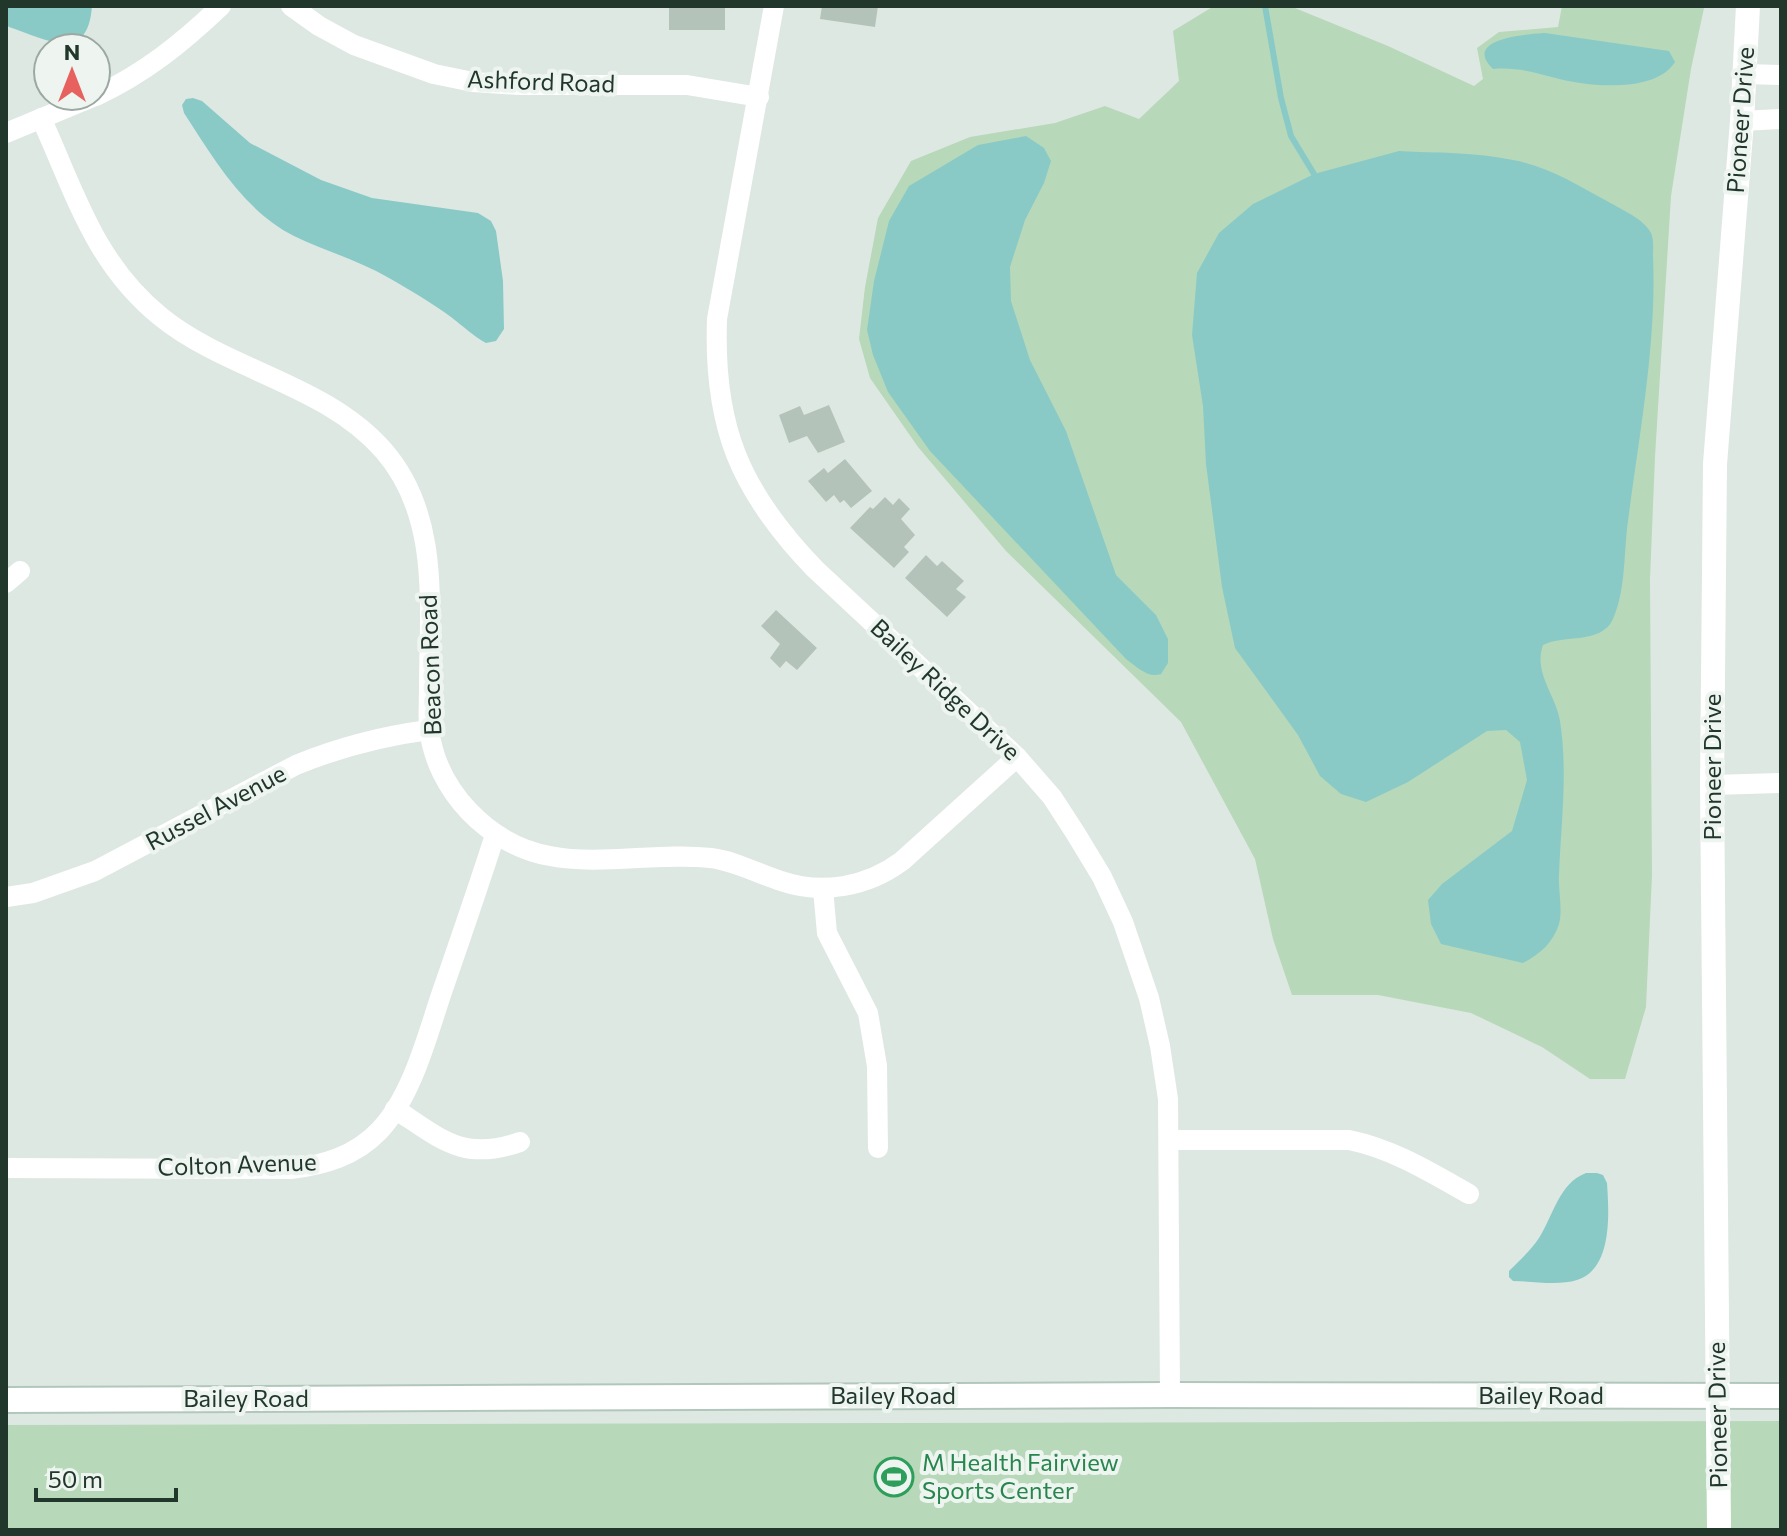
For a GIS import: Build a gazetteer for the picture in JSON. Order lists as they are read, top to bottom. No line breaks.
{"streets":{"main road":["Pioneer Drive","Bailey Road"],"street":["Ashford Road","Beacon Road","Bailey Ridge Drive","Russel Avenue","Colton Avenue"]},"crossings":[["Ashford Road","Bailey Ridge Drive"],["Pioneer Drive","Bailey Road"],["Beacon Road","Bailey Ridge Drive"],["Beacon Road","Russel Avenue"],["Beacon Road","Colton Avenue"],["Bailey Ridge Drive","Bailey Road"]],"places":{"sports":["M Health Fairview Sports Center"]},"scale_bar":"50 m","north":"top"}
